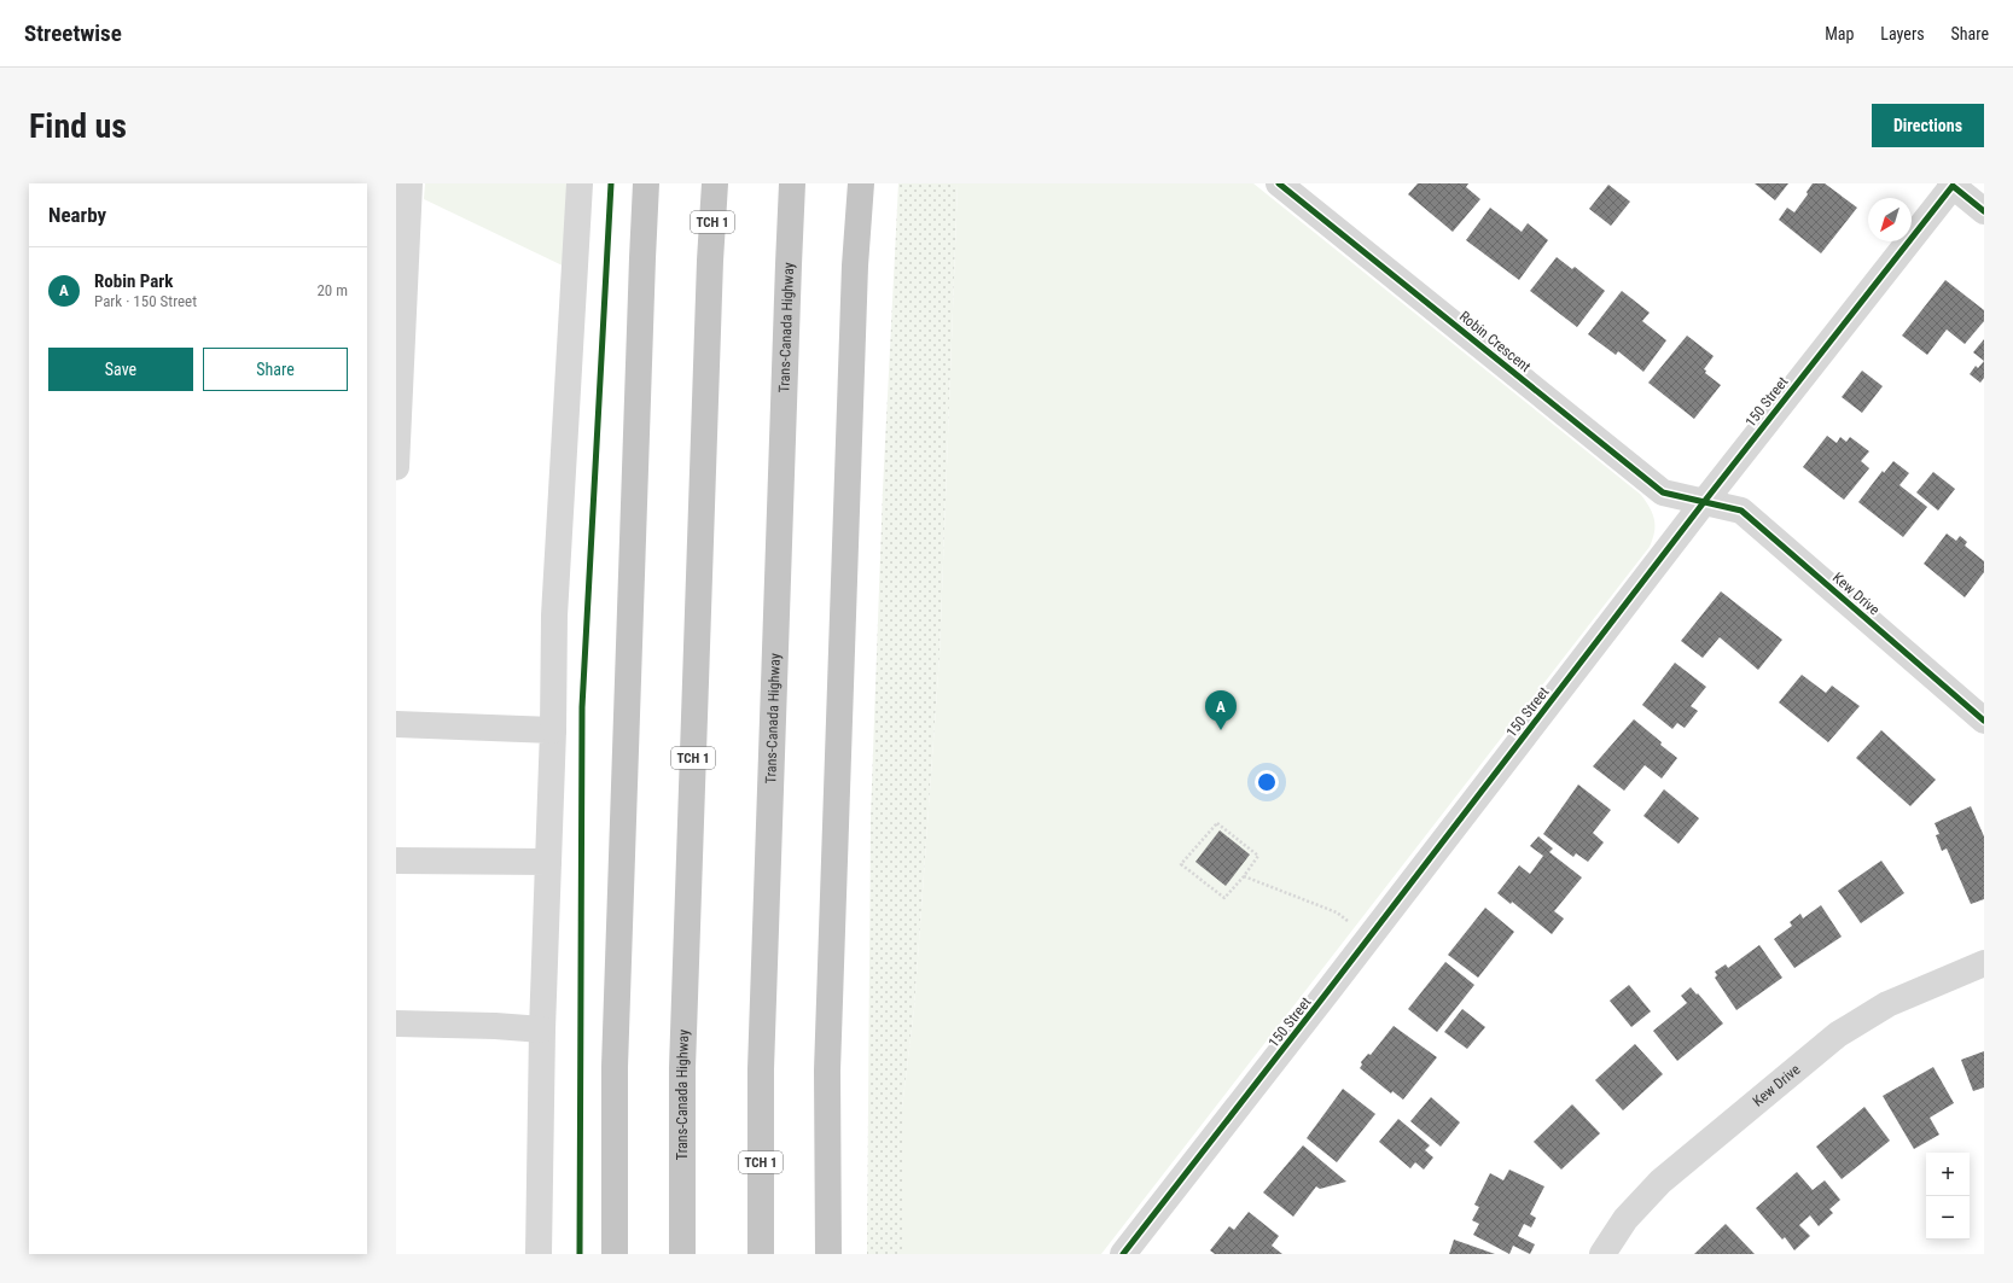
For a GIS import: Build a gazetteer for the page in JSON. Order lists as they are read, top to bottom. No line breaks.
{"streets":{"highway":["TCH 1","Trans-Canada Highway"],"street":["Robin Crescent","150 Street","Kew Drive"]},"crossings":[["Robin Crescent","150 Street"],["Robin Crescent","Kew Drive"],["150 Street","Kew Drive"]],"north":"bottom left","page":{"header":"Streetwise","nav":["Map","Layers","Share"],"buttons":["Directions",["Save","Share"]],"title":"Find us","heading":"Nearby","list":[{"mark":"A","name":"Robin Park","note":"Park · 150 Street","value":"20 m"}],"pins":"A","map_buttons":["+","−"]}}
